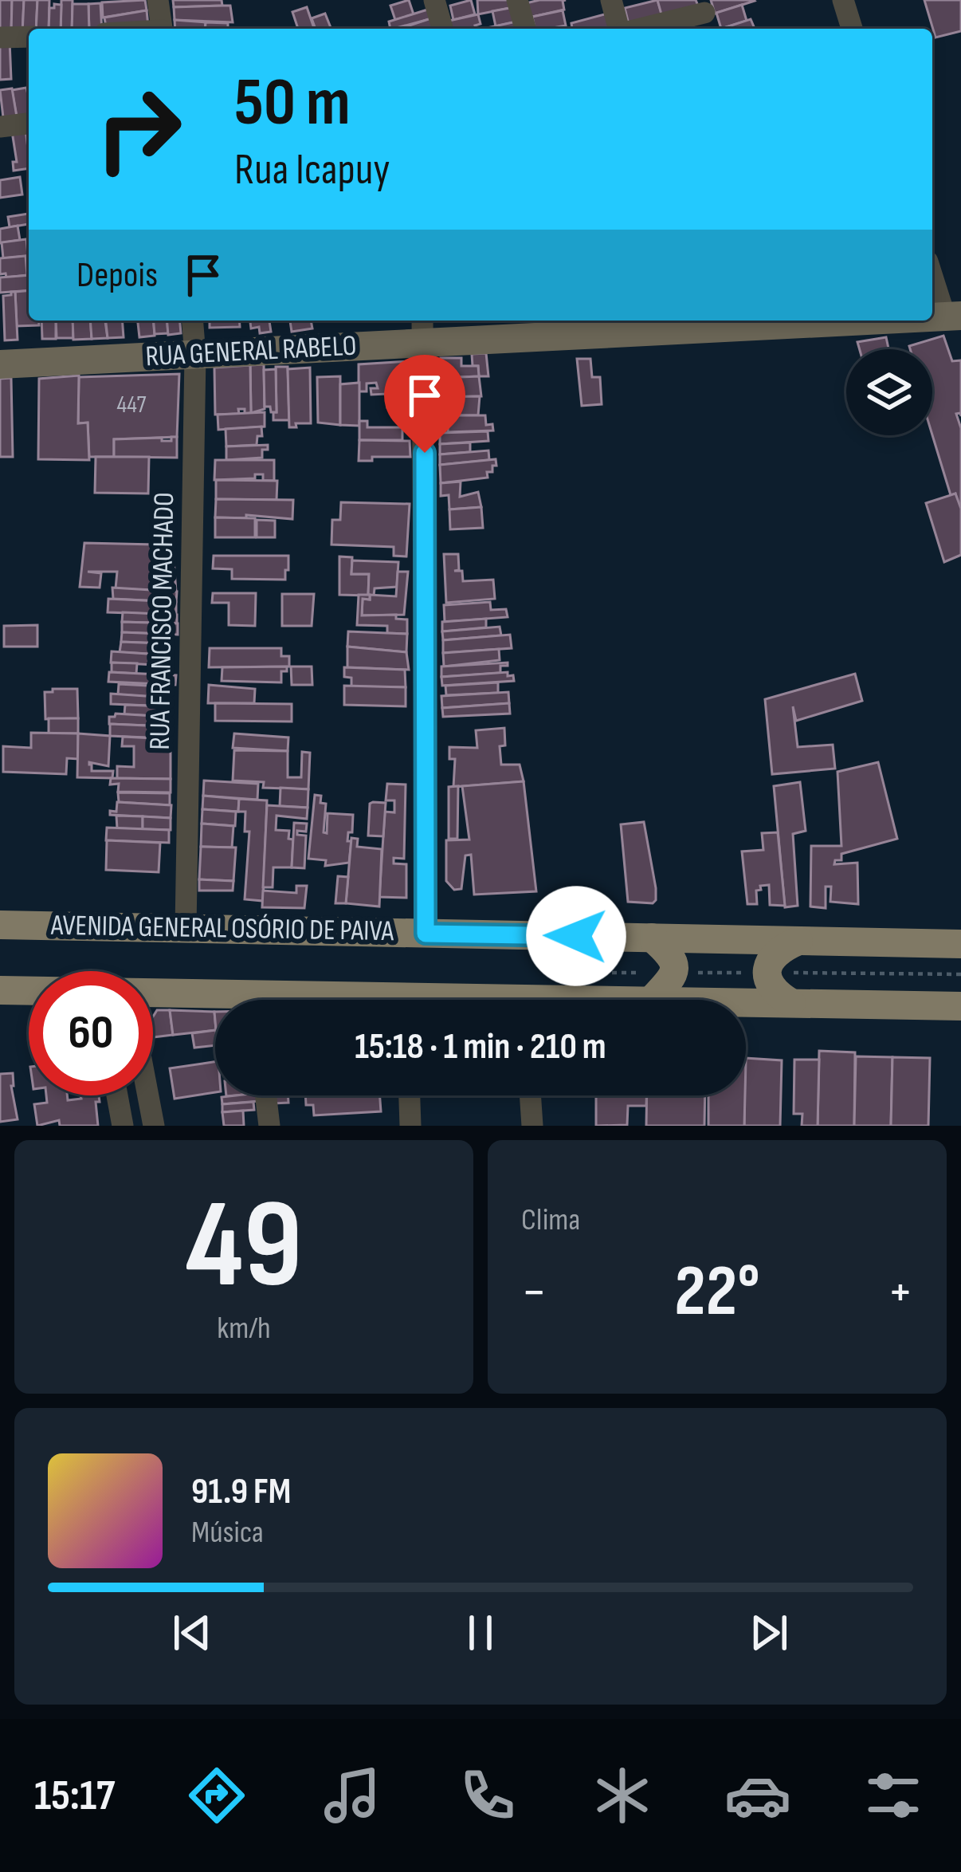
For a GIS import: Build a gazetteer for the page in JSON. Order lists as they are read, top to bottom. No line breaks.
{"streets":{"main road":["AVENIDA GENERAL OSÓRIO DE PAIVA"],"street":["RUA GENERAL RABELO","RUA FRANCISCO MACHADO"]},"crossings":[["RUA GENERAL RABELO","RUA FRANCISCO MACHADO"],["RUA FRANCISCO MACHADO","AVENIDA GENERAL OSÓRIO DE PAIVA"]],"house_numbers":["447"],"page":{"turn":["50 m","Rua Icapuy"],"then":"Depois","limit":"60","trip":"15:18 · 1 min · 210 m","tile":[["49","km/h"],"Clima"],"heat":["−","22°","+"],"song":["91.9 FM","Música"],"tabs":"15:17"}}
